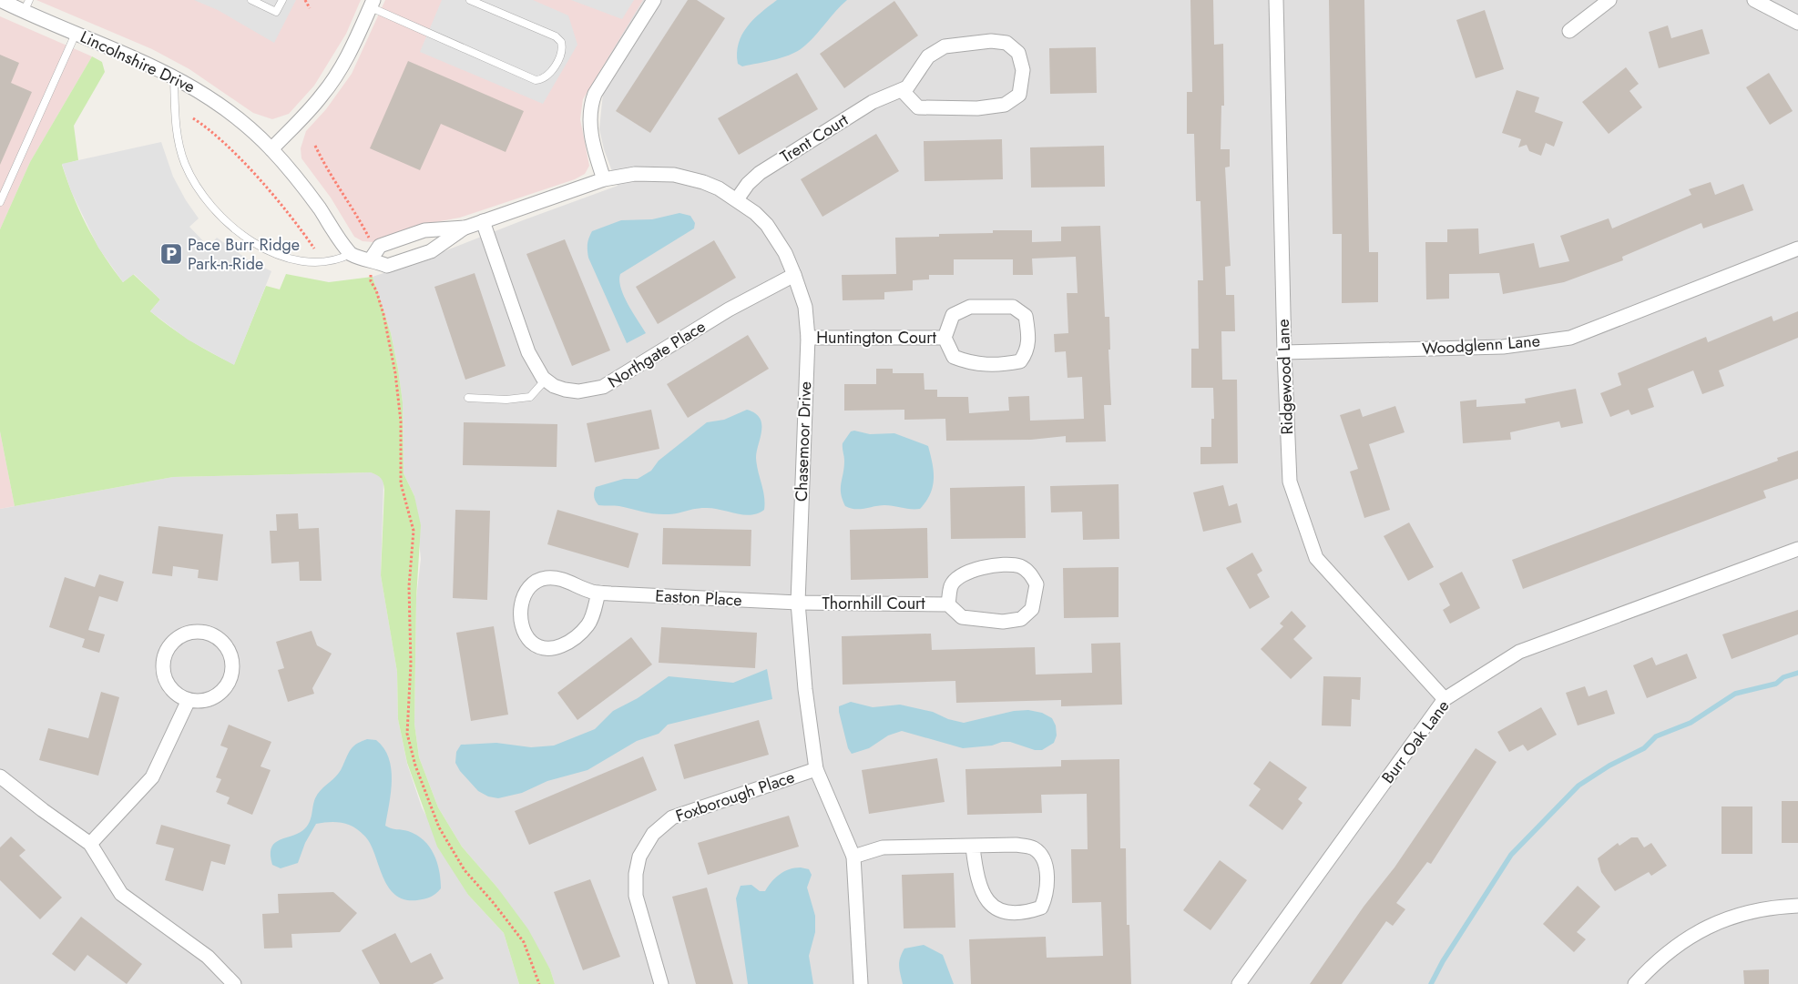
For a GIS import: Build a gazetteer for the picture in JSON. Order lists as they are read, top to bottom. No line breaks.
{"streets":{"street":["Lincolnshire Drive","Trent Court","Huntington Court","Woodglenn Lane","Northgate Place","Ridgewood Lane","Chasemoor Drive","Easton Place","Thornhill Court","Burr Oak Lane","Foxborough Place"]},"crossings":[["Trent Court","Chasemoor Drive"],["Huntington Court","Chasemoor Drive"],["Woodglenn Lane","Ridgewood Lane"],["Northgate Place","Chasemoor Drive"],["Ridgewood Lane","Burr Oak Lane"],["Chasemoor Drive","Easton Place"],["Chasemoor Drive","Thornhill Court"],["Chasemoor Drive","Foxborough Place"],["Easton Place","Thornhill Court"]],"places":{"parking":["Pace Burr Ridge Park-n-Ride"]}}
